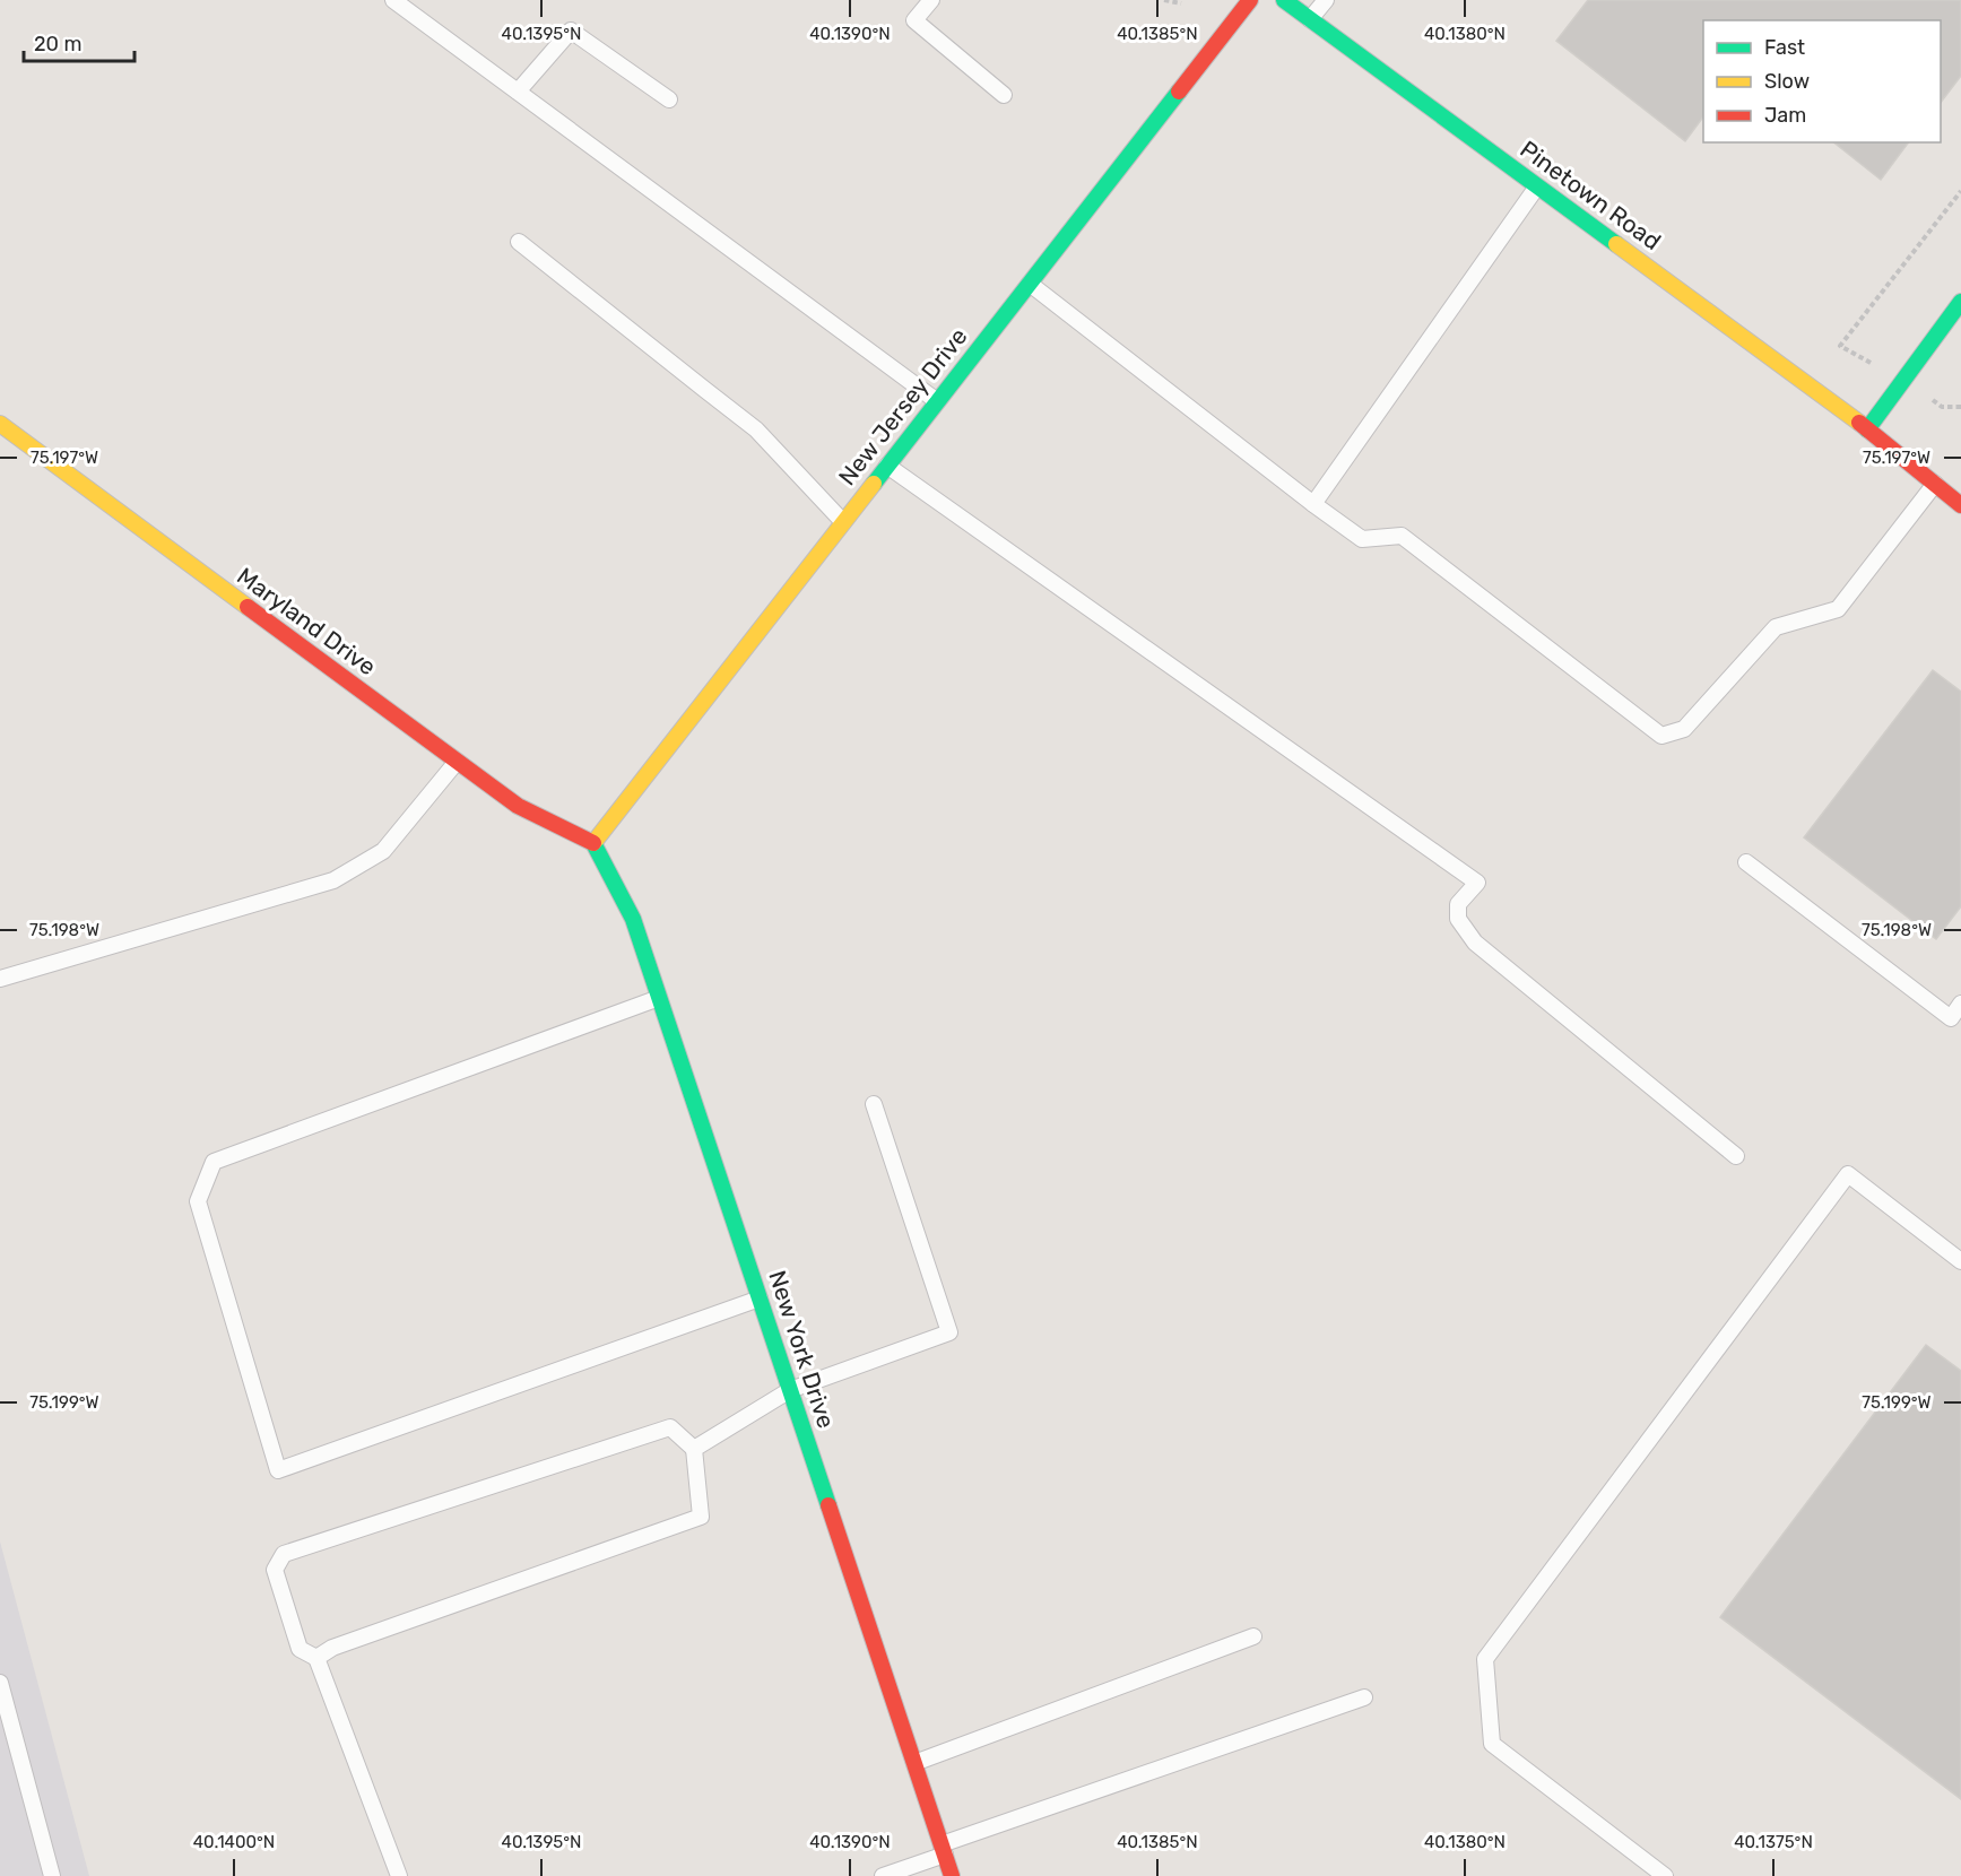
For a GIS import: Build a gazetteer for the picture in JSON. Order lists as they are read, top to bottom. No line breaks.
{"streets":{"street":["Pinetown Road","New Jersey Drive","Maryland Drive","New York Drive"]},"crossings":[["New Jersey Drive","Maryland Drive"],["New Jersey Drive","New York Drive"],["Maryland Drive","New York Drive"]],"legend":["Fast","Slow","Jam"],"scale_bar":"20 m","coordinates":["40.1395°N","40.1390°N","40.1385°N","40.1380°N","75.197°W","75.198°W","75.199°W","40.1400°N","40.1375°N"]}
